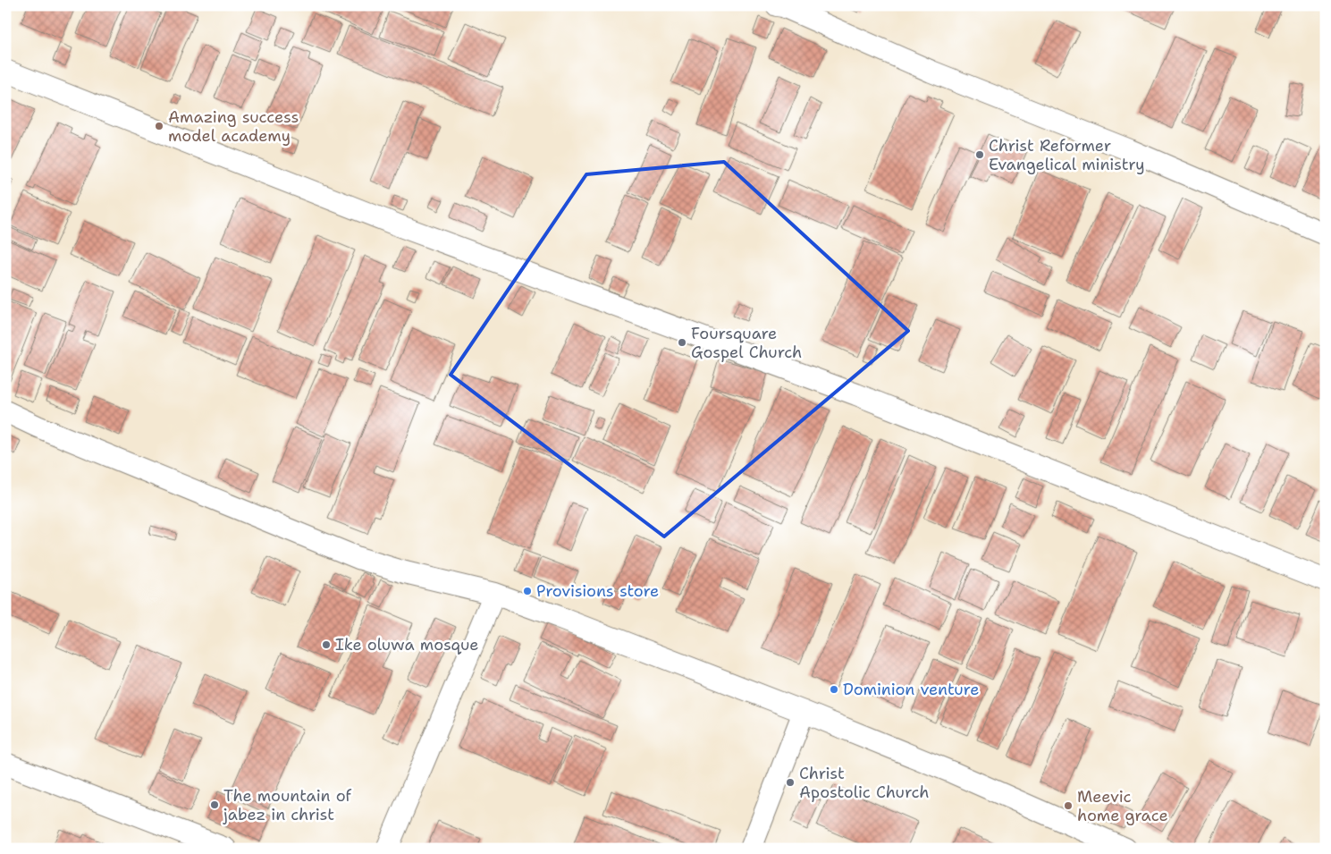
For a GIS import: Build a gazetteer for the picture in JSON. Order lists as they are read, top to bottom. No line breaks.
{"places":["Amazing success model academy","Christ Reformer Evangelical ministry","Foursquare Gospel Church","Provisions store","Ike oluwa mosque","Dominion venture","Christ Apostolic Church","The mountain of jabez in christ","Meevic home grace"]}
